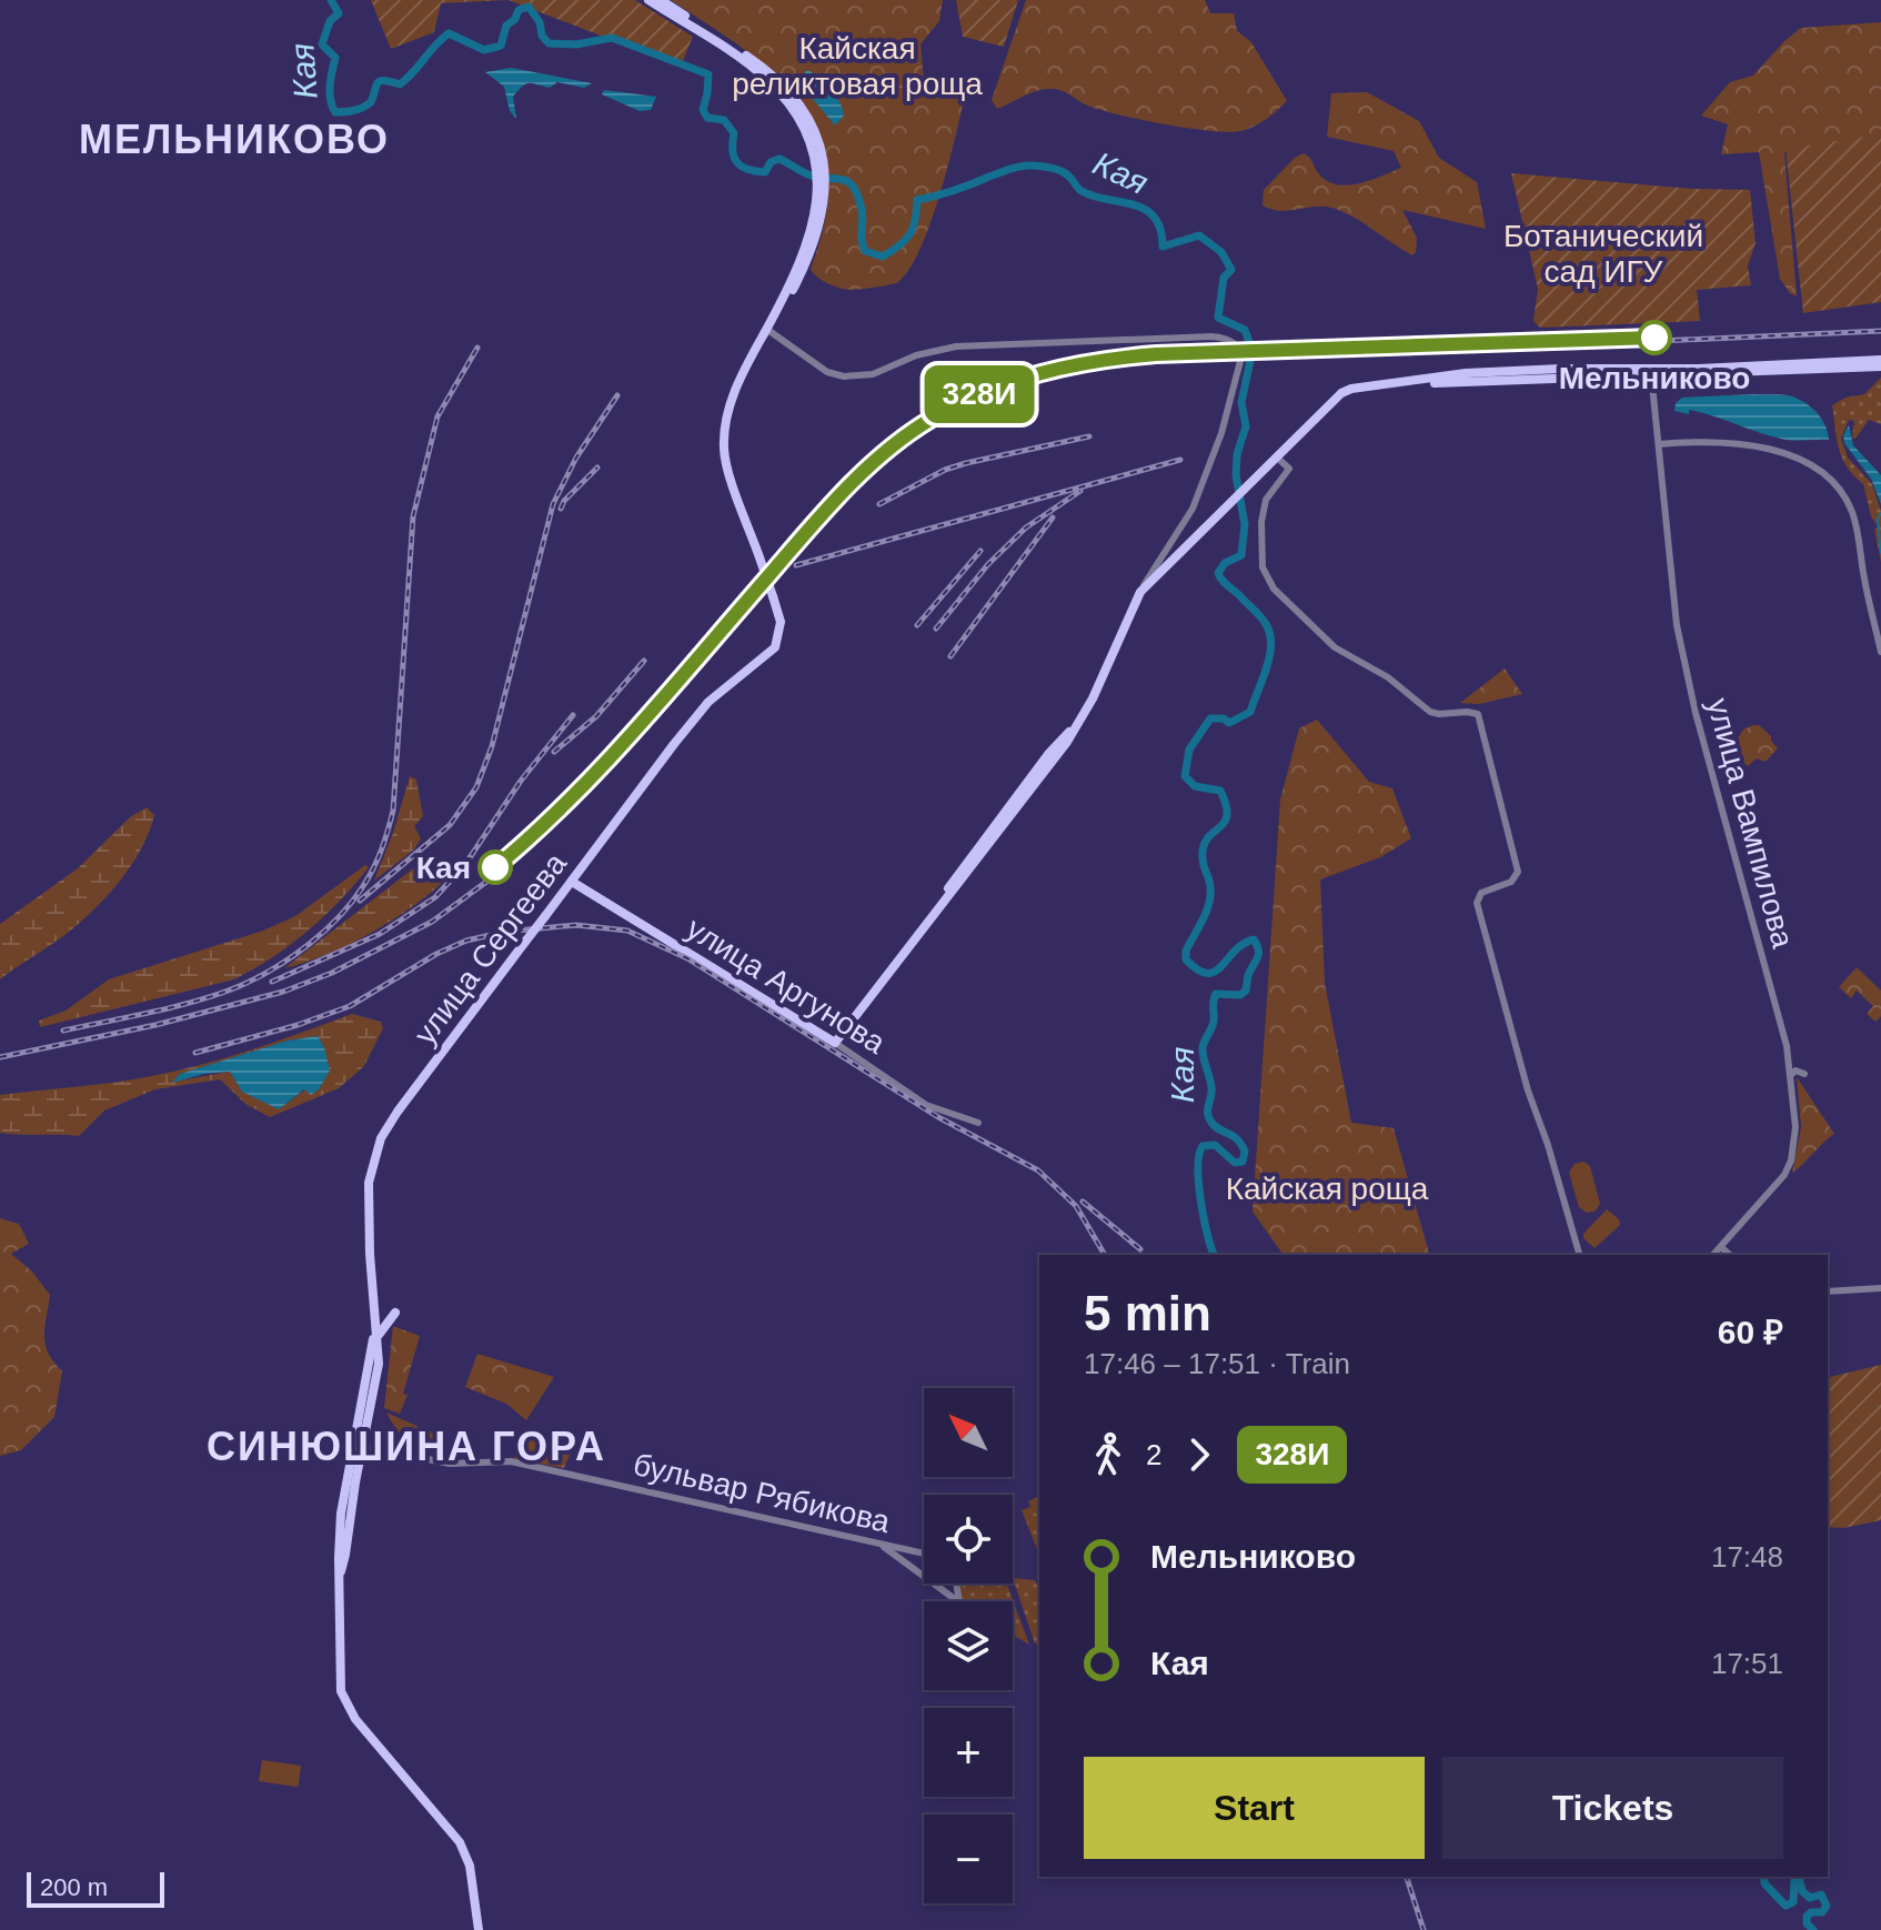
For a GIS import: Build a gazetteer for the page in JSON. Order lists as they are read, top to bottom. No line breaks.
{"streets":{"main road":["улица Сергеева","улица Аргунова"],"street":["улица Вампилова","бульвар Рябикова"]},"crossings":[["улица Сергеева","улица Аргунова"]],"districts":["МЕЛЬНИКОВО","СИНЮШИНА ГОРА"],"water":["Кая"],"parks":["Кайская реликтовая роща","Ботанический сад ИГУ","Кайская роща"],"places":["Мельниково","Кая"],"scale_bar":"200 m","north":"top left","page":{"on_map":"328И","heading":["5 min","17:46 – 17:51 · Train","60 ₽"],"map_buttons":["+","−"],"legs":["2","328И"],"list":[{"name":"Мельниково","value":"17:48"},{"name":"Кая","value":"17:51"}],"buttons":["Start","Tickets"],"scale":"200 m"}}
